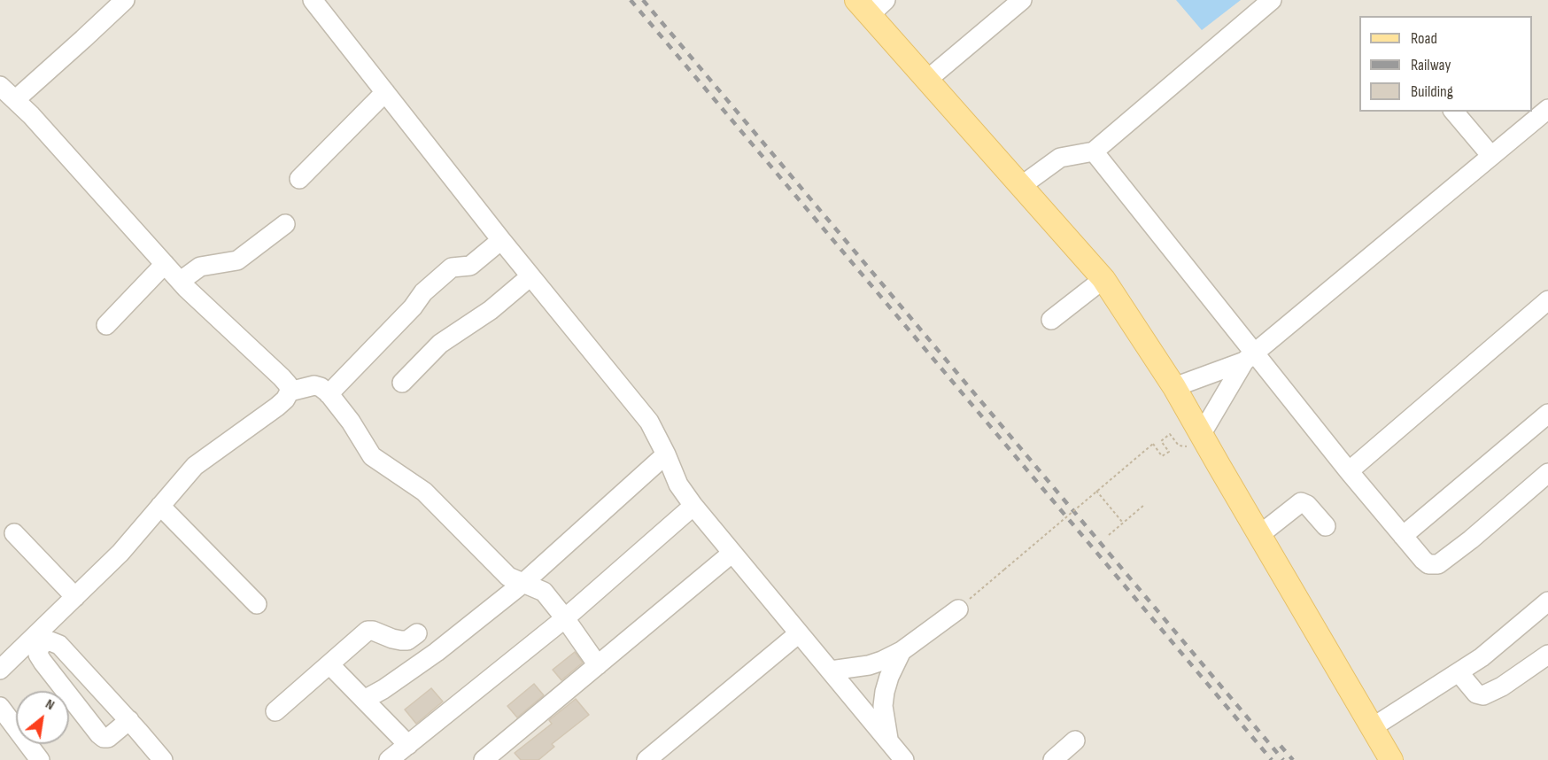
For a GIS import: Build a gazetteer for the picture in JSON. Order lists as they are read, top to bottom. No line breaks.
{"legend":["Road","Railway","Building"],"north":"top right"}
